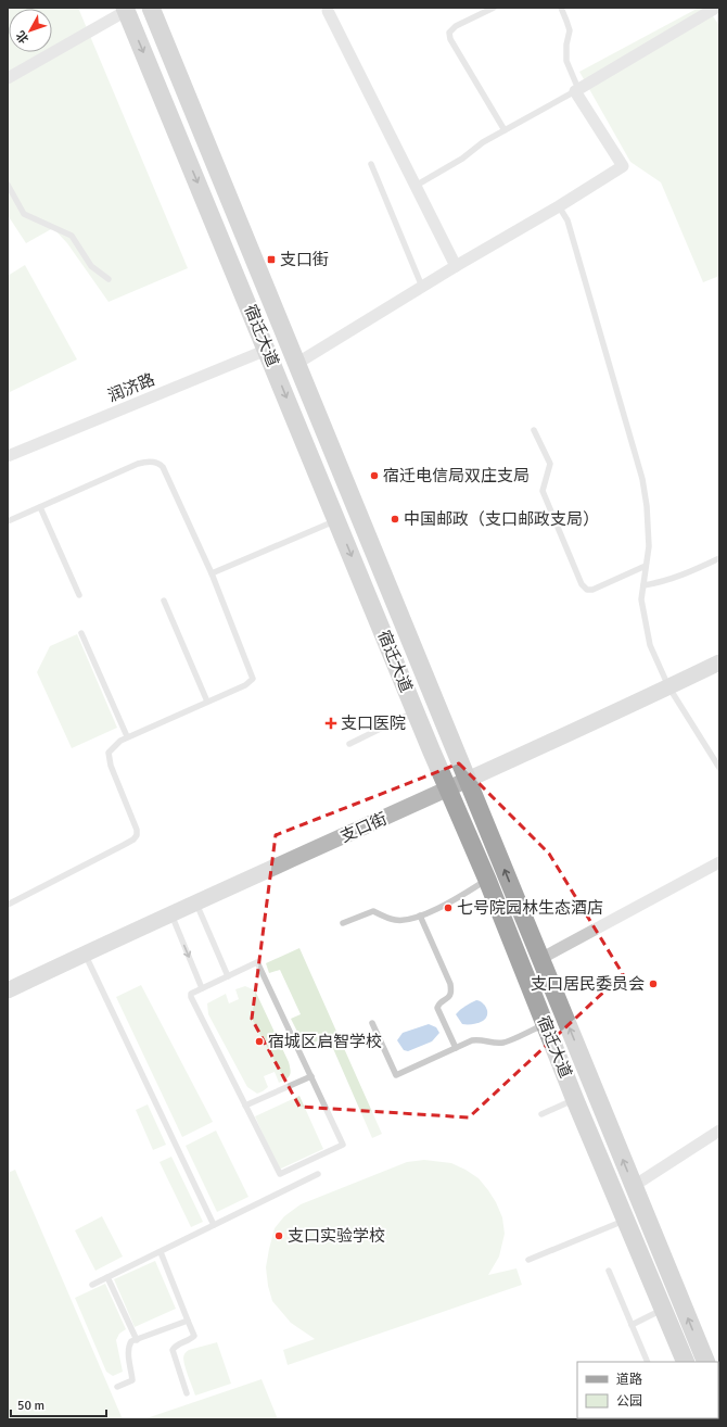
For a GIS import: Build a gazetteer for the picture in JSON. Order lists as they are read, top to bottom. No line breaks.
{"streets":{"main road":["宿迁大道"],"street":["润济路","支口街"]},"crossings":[["宿迁大道","润济路"],["宿迁大道","支口街"]],"places":{"transit":["支口街"],"other":["宿迁电信局双庄支局","中国邮政（支口邮政支局）","七号院园林生态酒店","支口居民委员会","宿城区启智学校","支口实验学校"],"health":["支口医院"]},"legend":["道路","公园"],"scale_bar":"50 m","north":"bottom left"}
